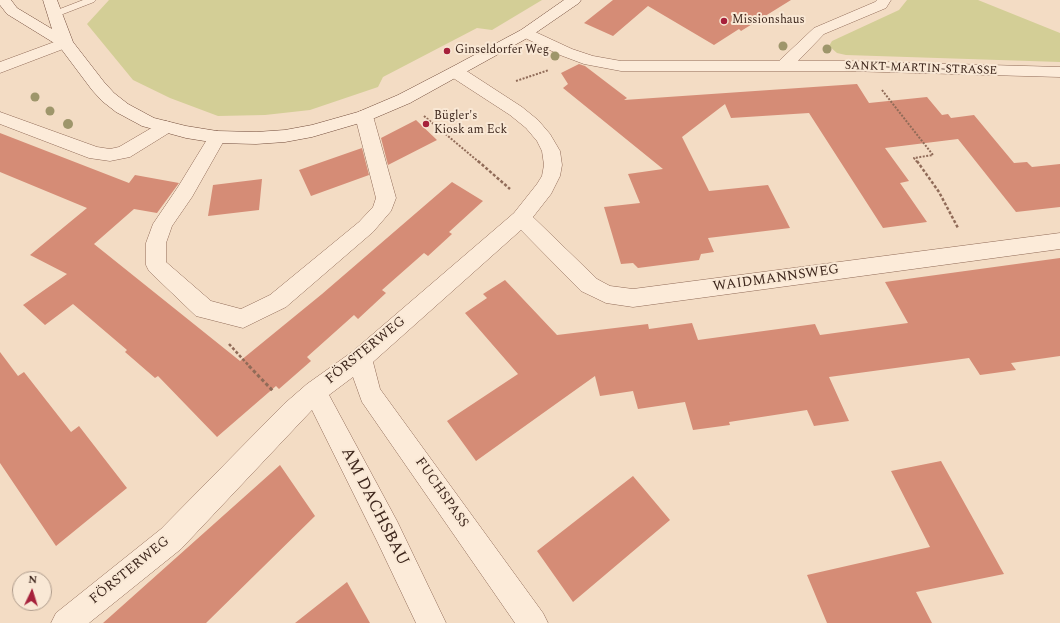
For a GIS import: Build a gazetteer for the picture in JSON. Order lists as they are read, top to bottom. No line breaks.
{"streets":{"street":["SANKT-MARTIN-STRASSE","WAIDMANNSWEG","FÖRSTERWEG","FUCHSPASS","AM DACHSBAU"]},"crossings":[["WAIDMANNSWEG","FÖRSTERWEG"],["FÖRSTERWEG","FUCHSPASS"],["FÖRSTERWEG","AM DACHSBAU"]],"places":["Missionshaus","Ginseldorfer Weg","Bügler's Kiosk am Eck"],"north":"top"}
